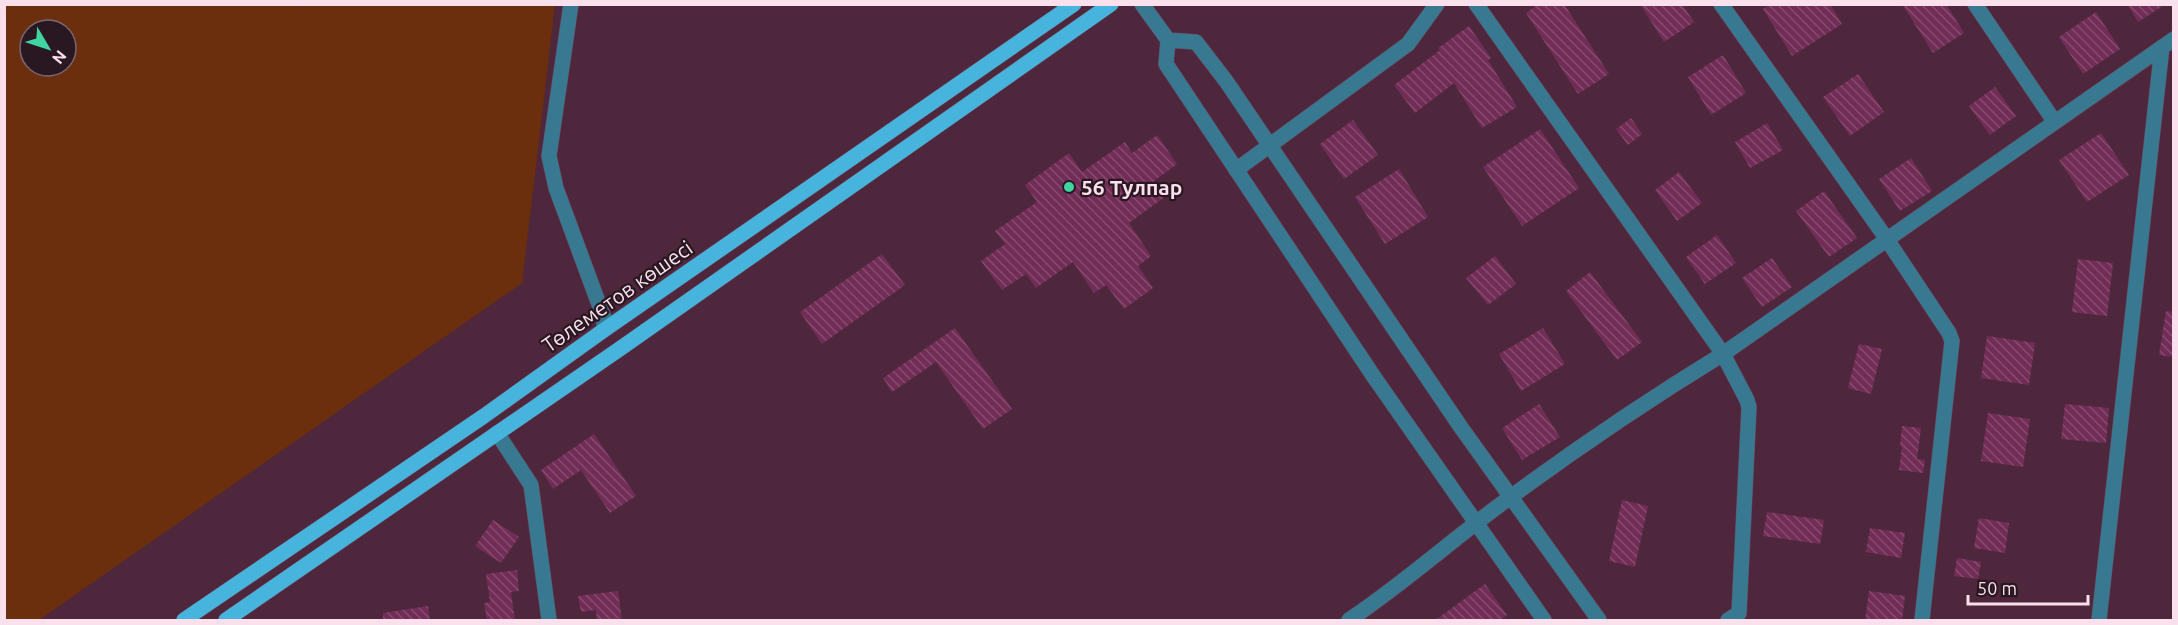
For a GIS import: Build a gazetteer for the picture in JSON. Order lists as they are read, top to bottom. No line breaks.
{"streets":{"main road":["Төлеметов көшесі"]},"places":["56 Тулпар"],"scale_bar":"50 m","north":"bottom right"}
